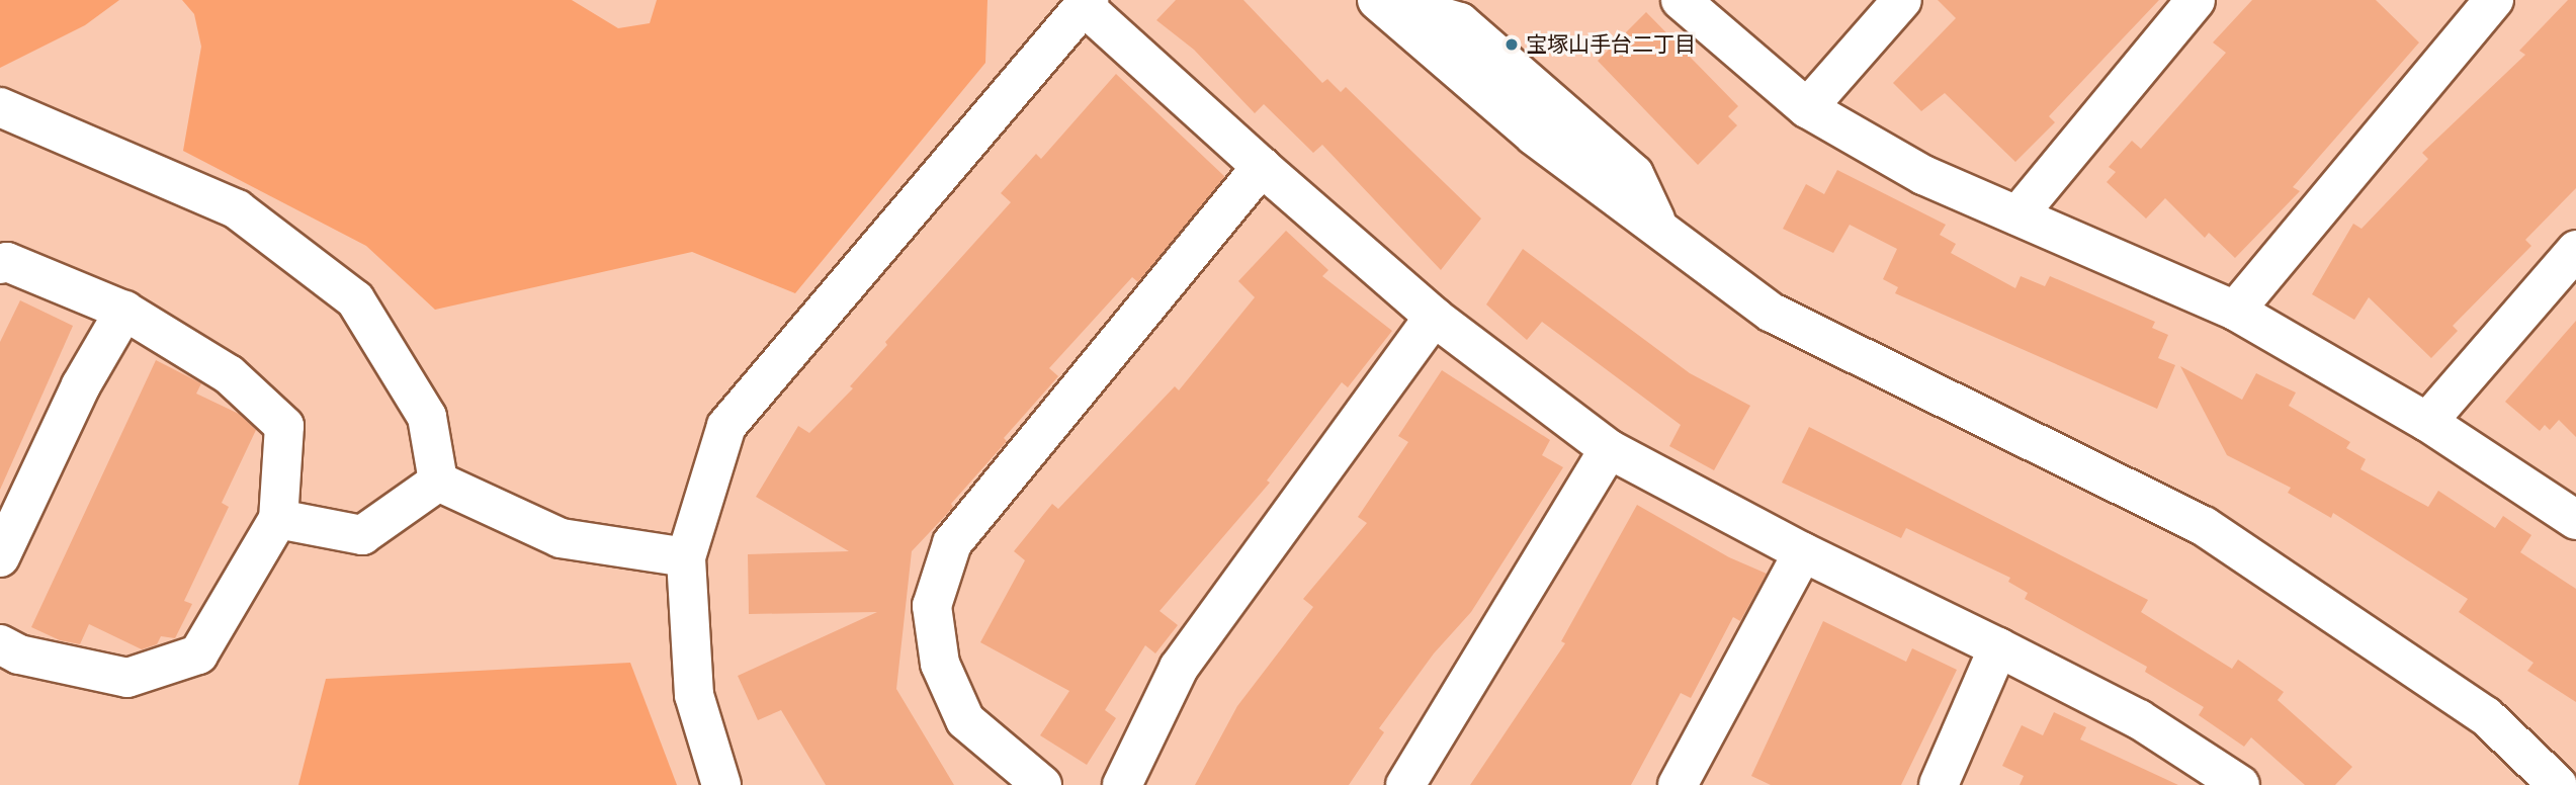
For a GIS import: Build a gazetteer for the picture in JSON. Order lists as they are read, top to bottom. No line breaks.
{"places":["宝塚山手台二丁目"]}
